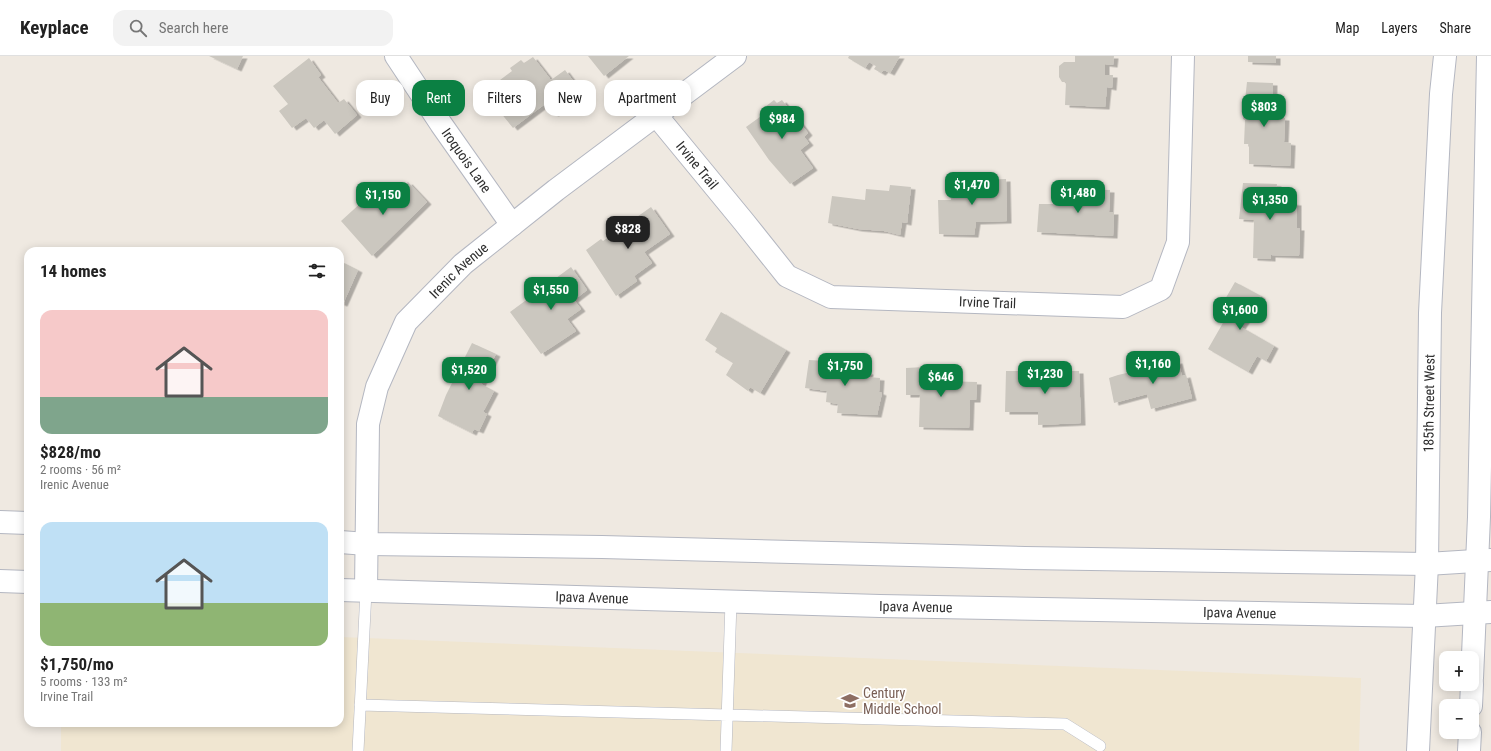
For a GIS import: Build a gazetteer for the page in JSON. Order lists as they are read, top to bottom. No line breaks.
{"streets":{"street":["Iroquois Lane","Irvine Trail","Irenic Avenue","185th Street West","Ipava Avenue"]},"crossings":[["Iroquois Lane","Irenic Avenue"],["Irenic Avenue","Ipava Avenue"],["185th Street West","Ipava Avenue"]],"places":{"school or university":["Century Middle School"]},"page":{"header":"Keyplace","search":"Search here","nav":["Map","Layers","Share"],"chip":["Buy","Rent","Filters","New","Apartment"],"price":["$803","$984","$1,470","$1,480","$1,150","$1,350","$828","$1,550","$1,600","$1,160","$1,750","$1,520","$1,230","$646"],"heading":"14 homes","list":[{"name":"$828/mo","note":"2 rooms · 56 m² · Irenic Avenue"},{"name":"$1,750/mo","note":"5 rooms · 133 m² · Irvine Trail"}],"map_buttons":["+","−"]}}
